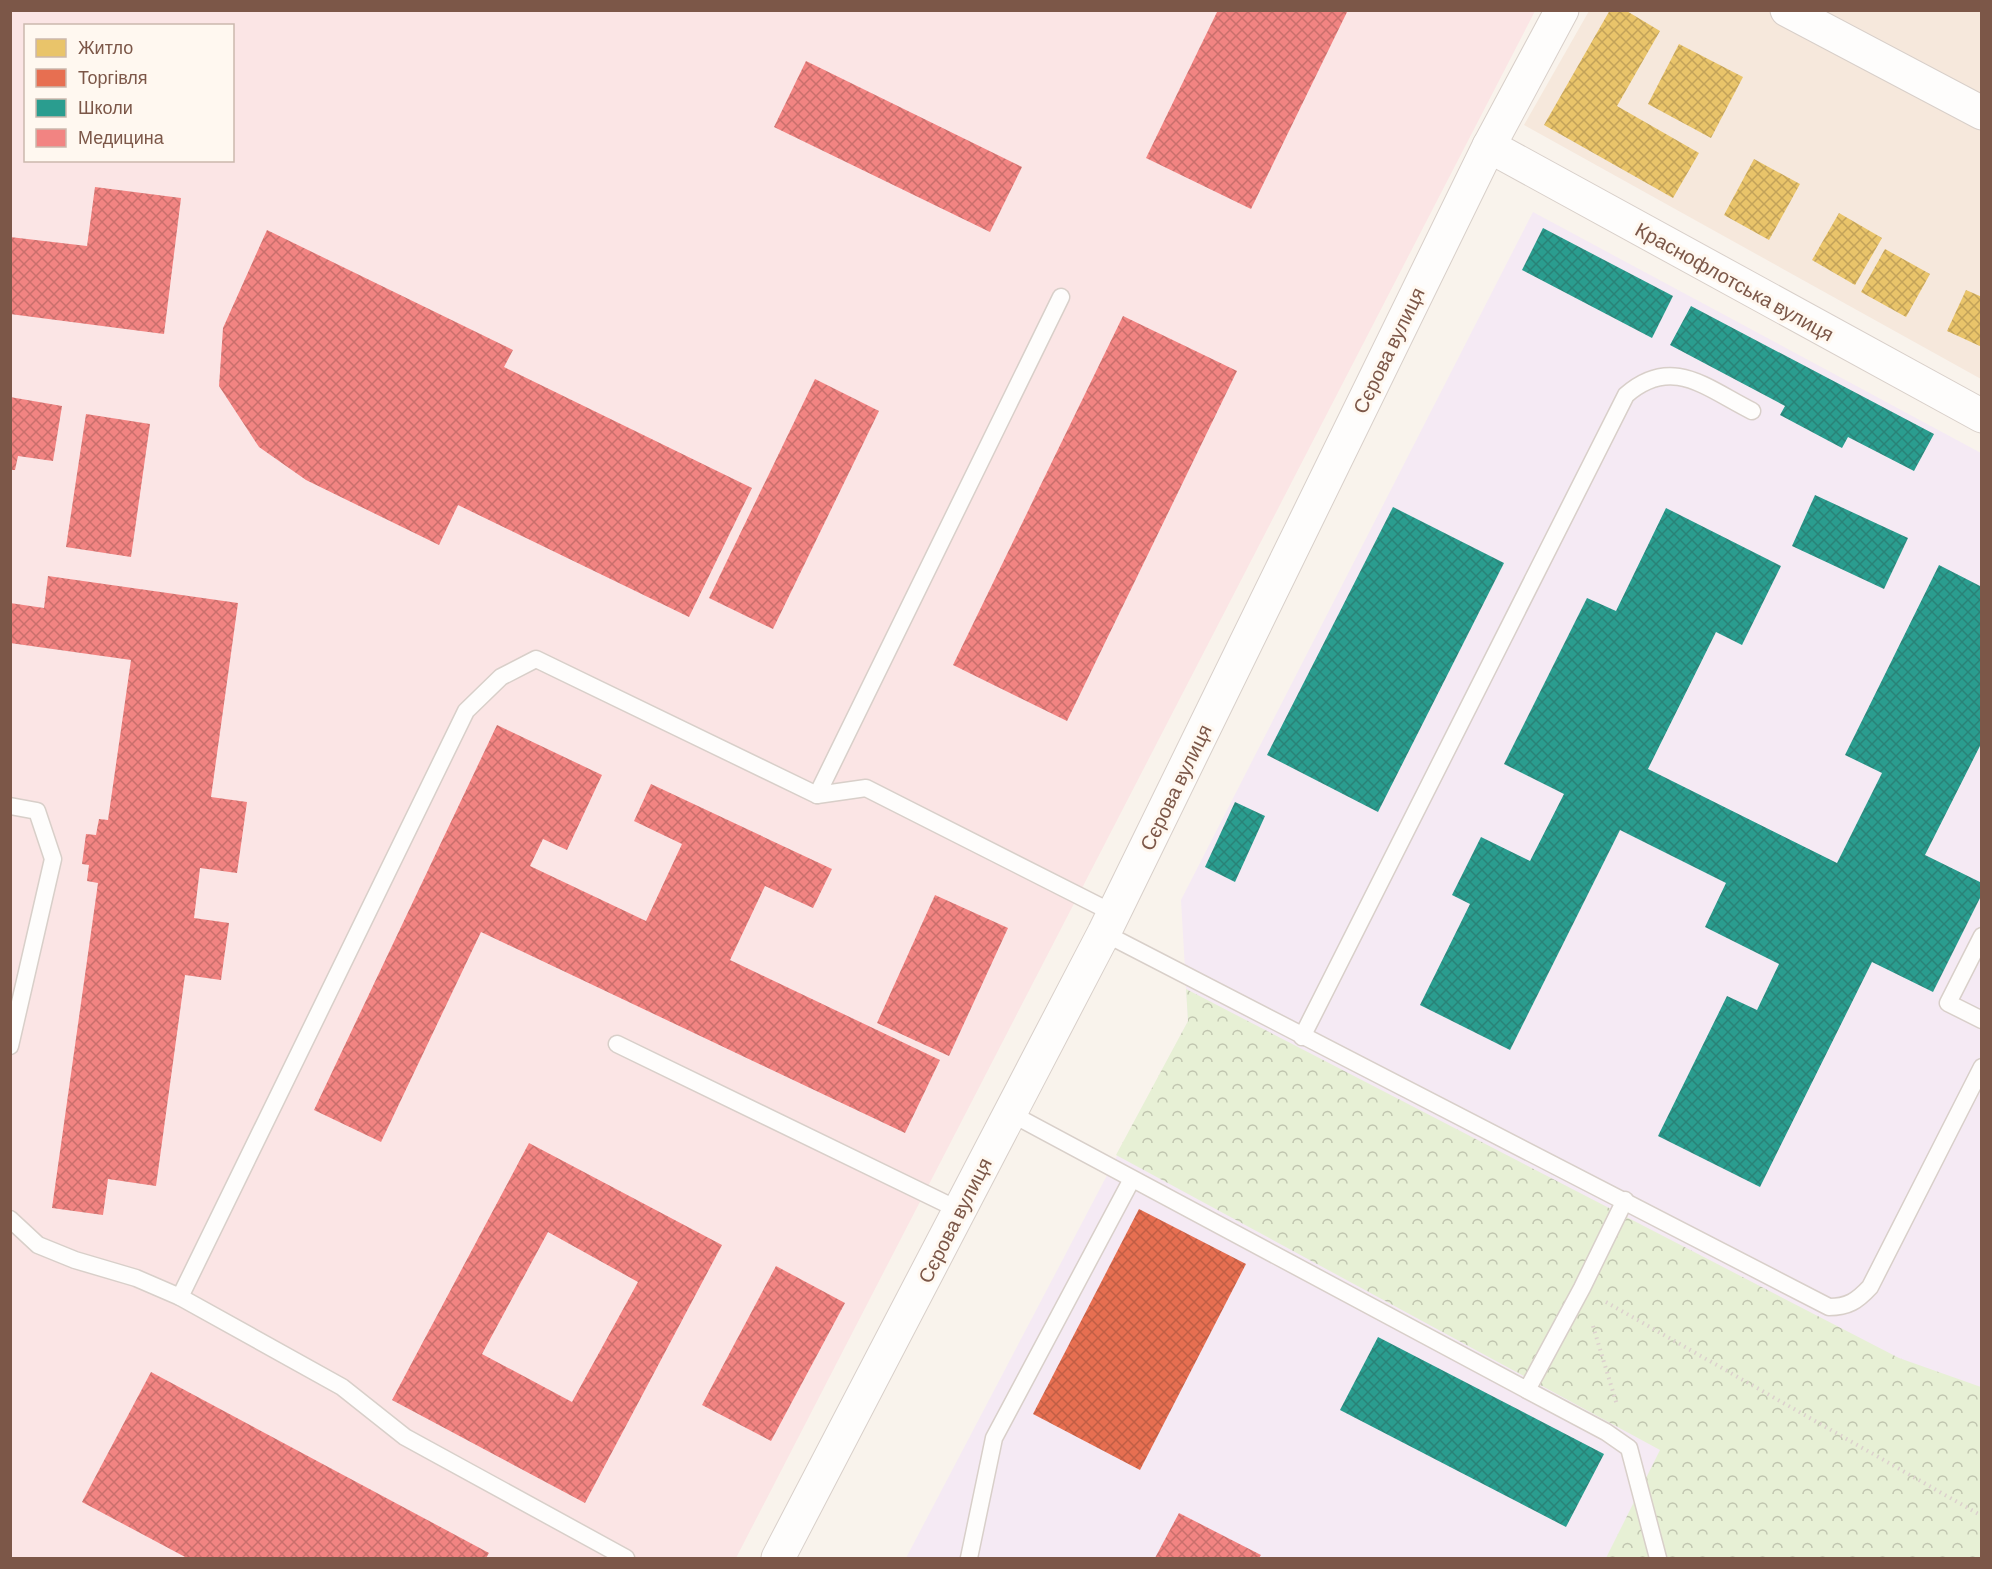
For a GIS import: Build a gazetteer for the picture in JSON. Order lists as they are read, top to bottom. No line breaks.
{"streets":{"street":["Краснофлотська вулиця","Сєрова вулиця"]},"crossings":[["Краснофлотська вулиця","Сєрова вулиця"]],"legend":["Житло","Торгівля","Школи","Медицина"]}
